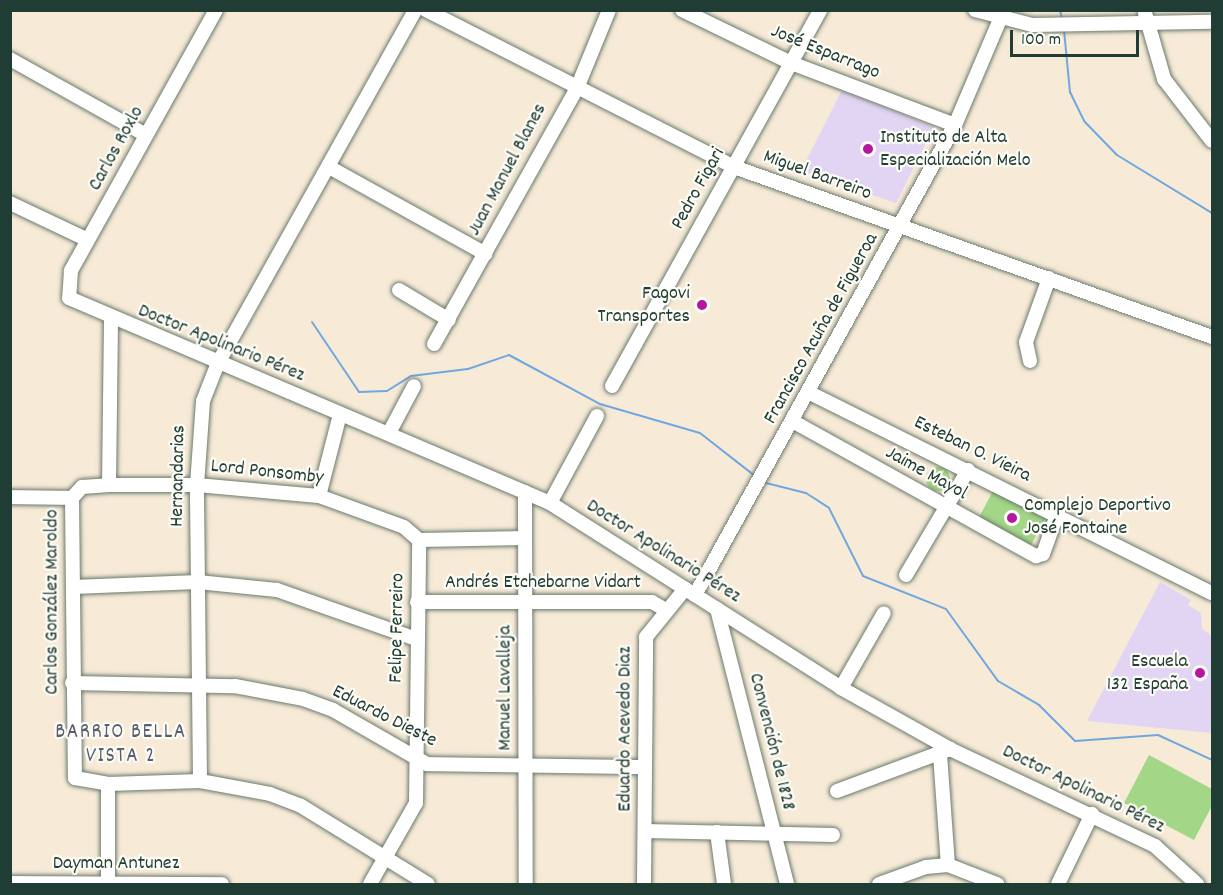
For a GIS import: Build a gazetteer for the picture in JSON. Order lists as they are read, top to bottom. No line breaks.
{"streets":{"street":["José Esparrago","Carlos Roxlo","Juan Manuel Blanes","Miguel Barreiro","Pedro Figari","Francisco Acuña de Figueroa","Doctor Apolinario Pérez","Esteban O. Vieira","Lord Ponsomby","Jaime Mayol","Hernandarias","Andrés Etchebarne Vidart","Carlos González Maroldo","Felipe Ferreiro","Manuel Lavalleja","Eduardo Dieste","Eduardo Acevedo Diaz","Convención de 1828","Dayman Antunez"]},"crossings":[["José Esparrago","Pedro Figari"],["José Esparrago","Francisco Acuña de Figueroa"],["Carlos Roxlo","Doctor Apolinario Pérez"],["Juan Manuel Blanes","Miguel Barreiro"],["Miguel Barreiro","Pedro Figari"],["Miguel Barreiro","Francisco Acuña de Figueroa"],["Francisco Acuña de Figueroa","Doctor Apolinario Pérez"],["Francisco Acuña de Figueroa","Esteban O. Vieira"],["Francisco Acuña de Figueroa","Jaime Mayol"],["Francisco Acuña de Figueroa","Eduardo Acevedo Diaz"],["Doctor Apolinario Pérez","Hernandarias"],["Doctor Apolinario Pérez","Manuel Lavalleja"],["Doctor Apolinario Pérez","Eduardo Acevedo Diaz"],["Doctor Apolinario Pérez","Convención de 1828"],["Esteban O. Vieira","Jaime Mayol"],["Lord Ponsomby","Hernandarias"],["Lord Ponsomby","Carlos González Maroldo"],["Lord Ponsomby","Felipe Ferreiro"],["Hernandarias","Eduardo Dieste"],["Andrés Etchebarne Vidart","Felipe Ferreiro"],["Andrés Etchebarne Vidart","Manuel Lavalleja"],["Andrés Etchebarne Vidart","Eduardo Acevedo Diaz"],["Carlos González Maroldo","Eduardo Dieste"],["Felipe Ferreiro","Eduardo Dieste"],["Manuel Lavalleja","Eduardo Dieste"],["Eduardo Dieste","Eduardo Acevedo Diaz"]],"districts":["BARRIO BELLA VISTA 2"],"places":["Instituto de Alta Especialización Melo","Fagovi Transportes","Complejo Deportivo José Fontaine","Escuela 132 España"],"scale_bar":"100 m"}
